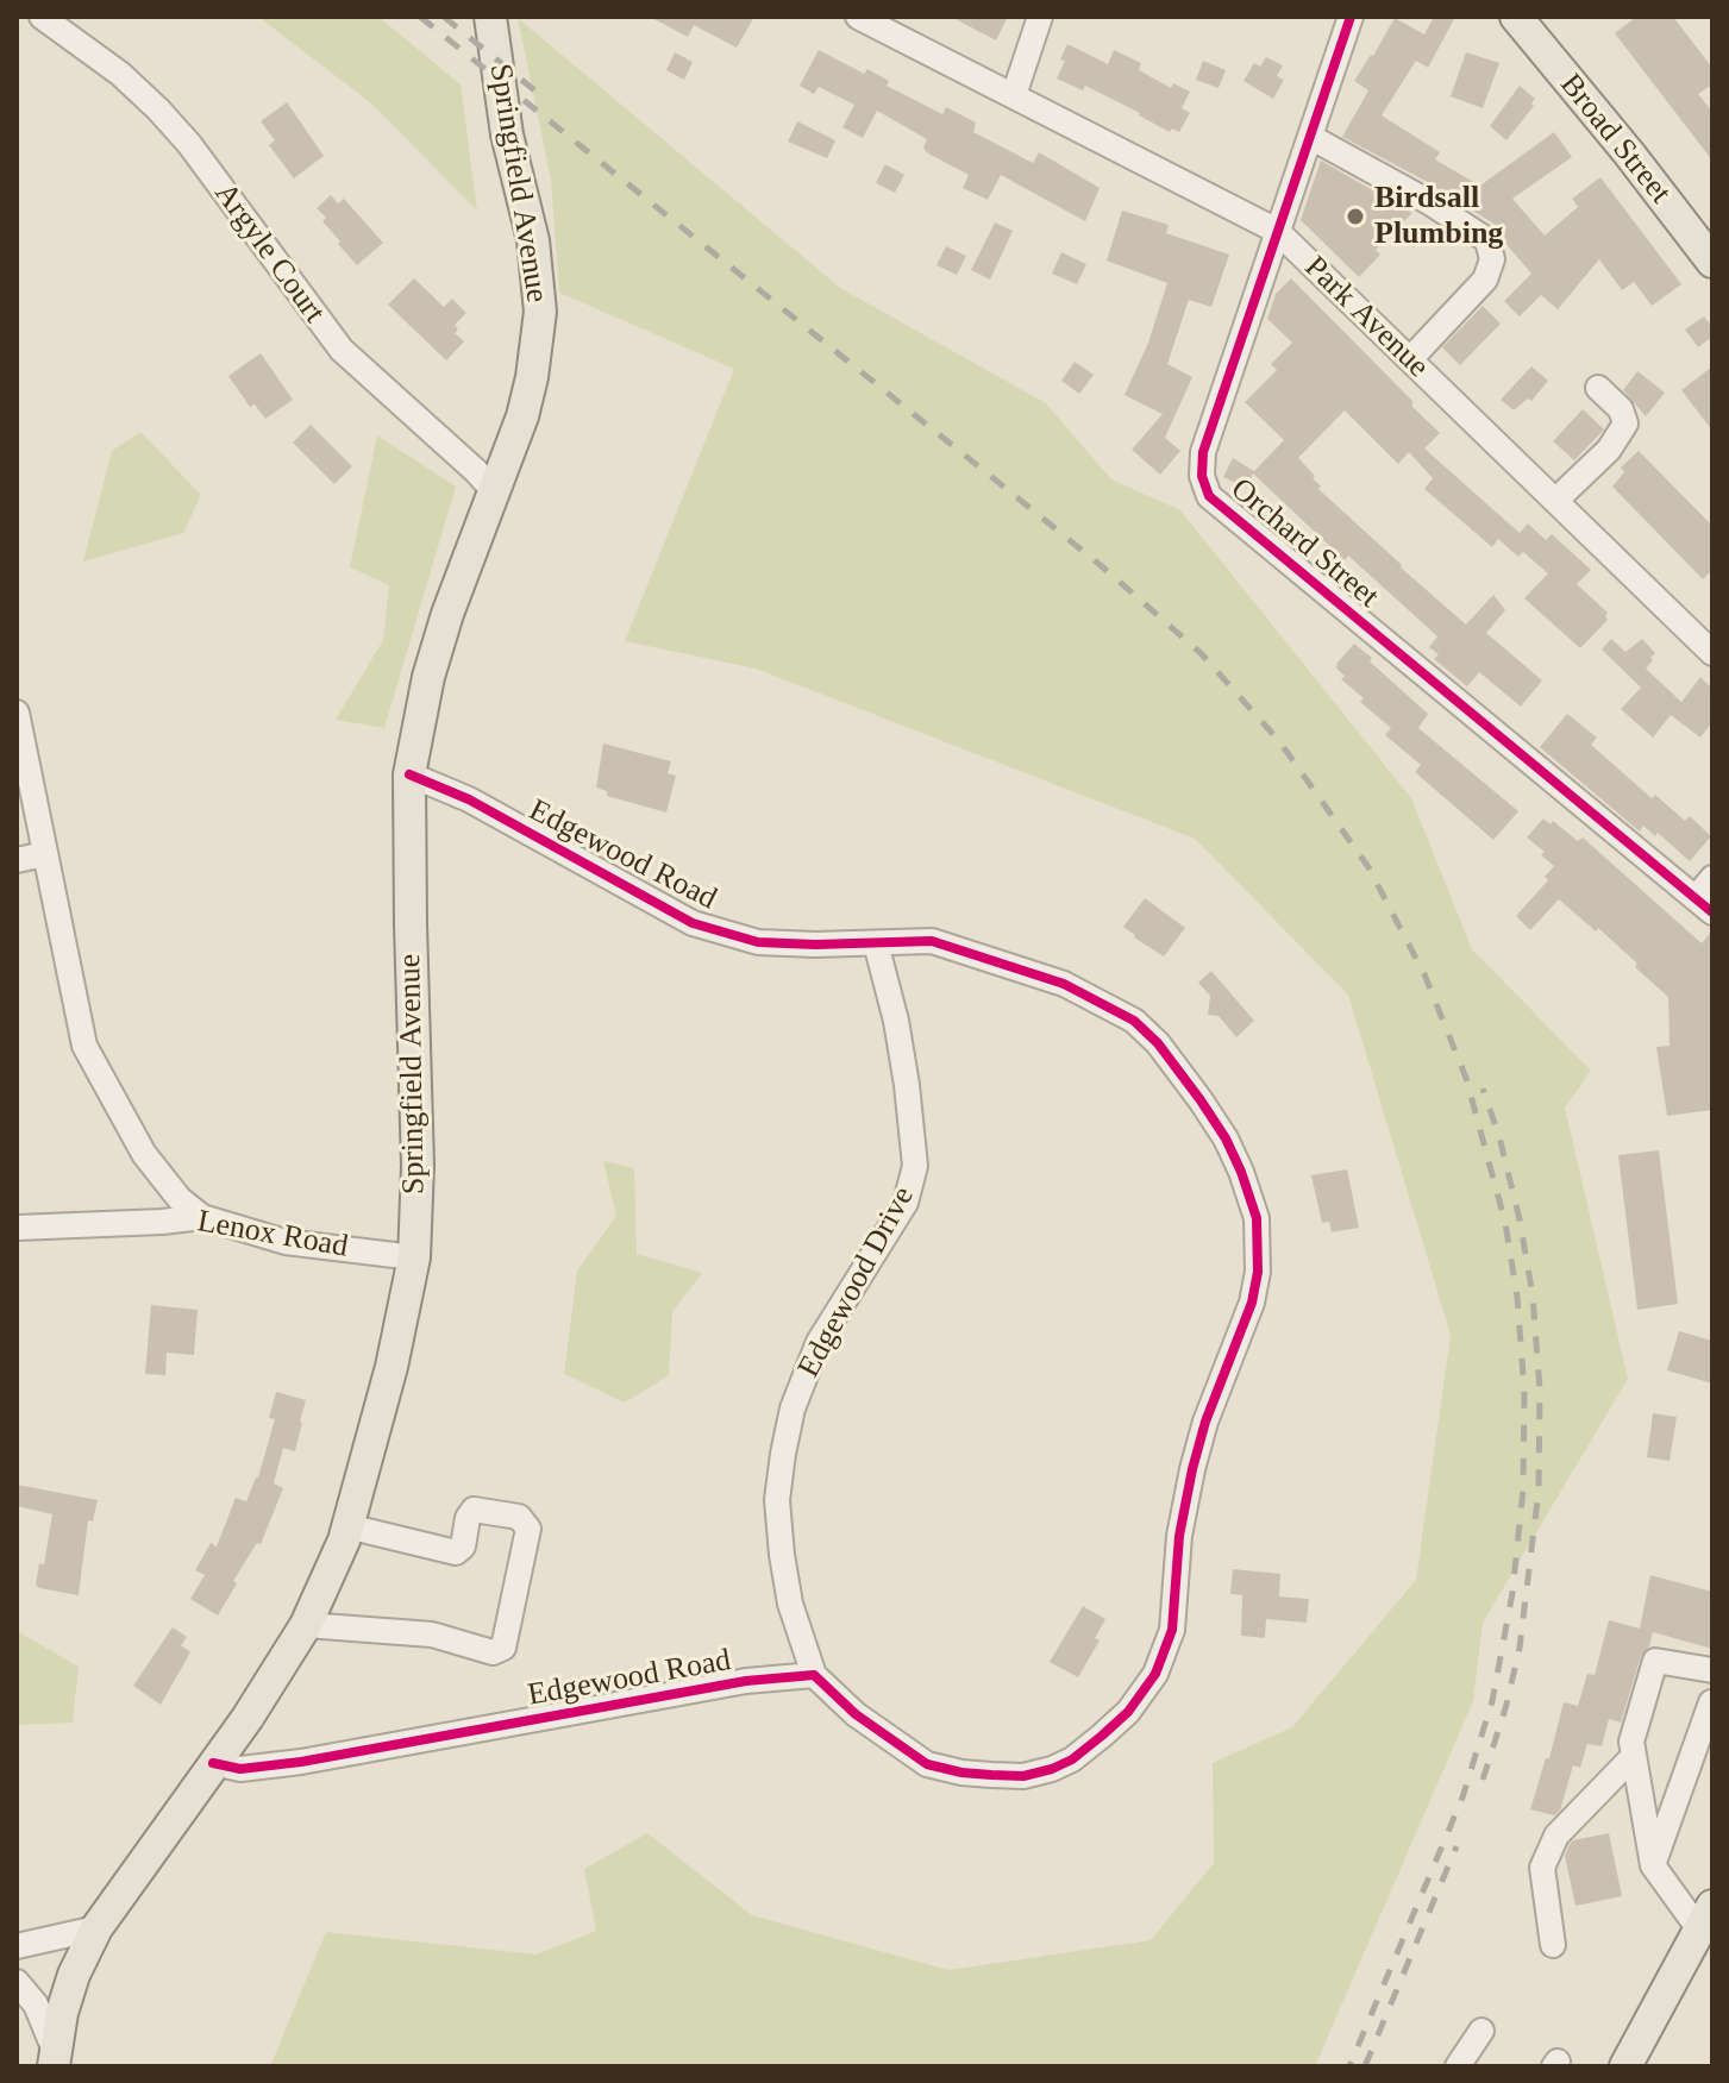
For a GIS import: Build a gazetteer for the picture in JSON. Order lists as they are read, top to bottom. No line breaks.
{"streets":{"main road":["Broad Street","Springfield Avenue"],"street":["Argyle Court","Park Avenue","Orchard Street","Edgewood Road","Lenox Road","Edgewood Drive"]},"crossings":[["Springfield Avenue","Argyle Court"],["Springfield Avenue","Edgewood Road"],["Springfield Avenue","Lenox Road"],["Park Avenue","Orchard Street"],["Edgewood Road","Edgewood Drive"]],"places":["Birdsall Plumbing"]}
